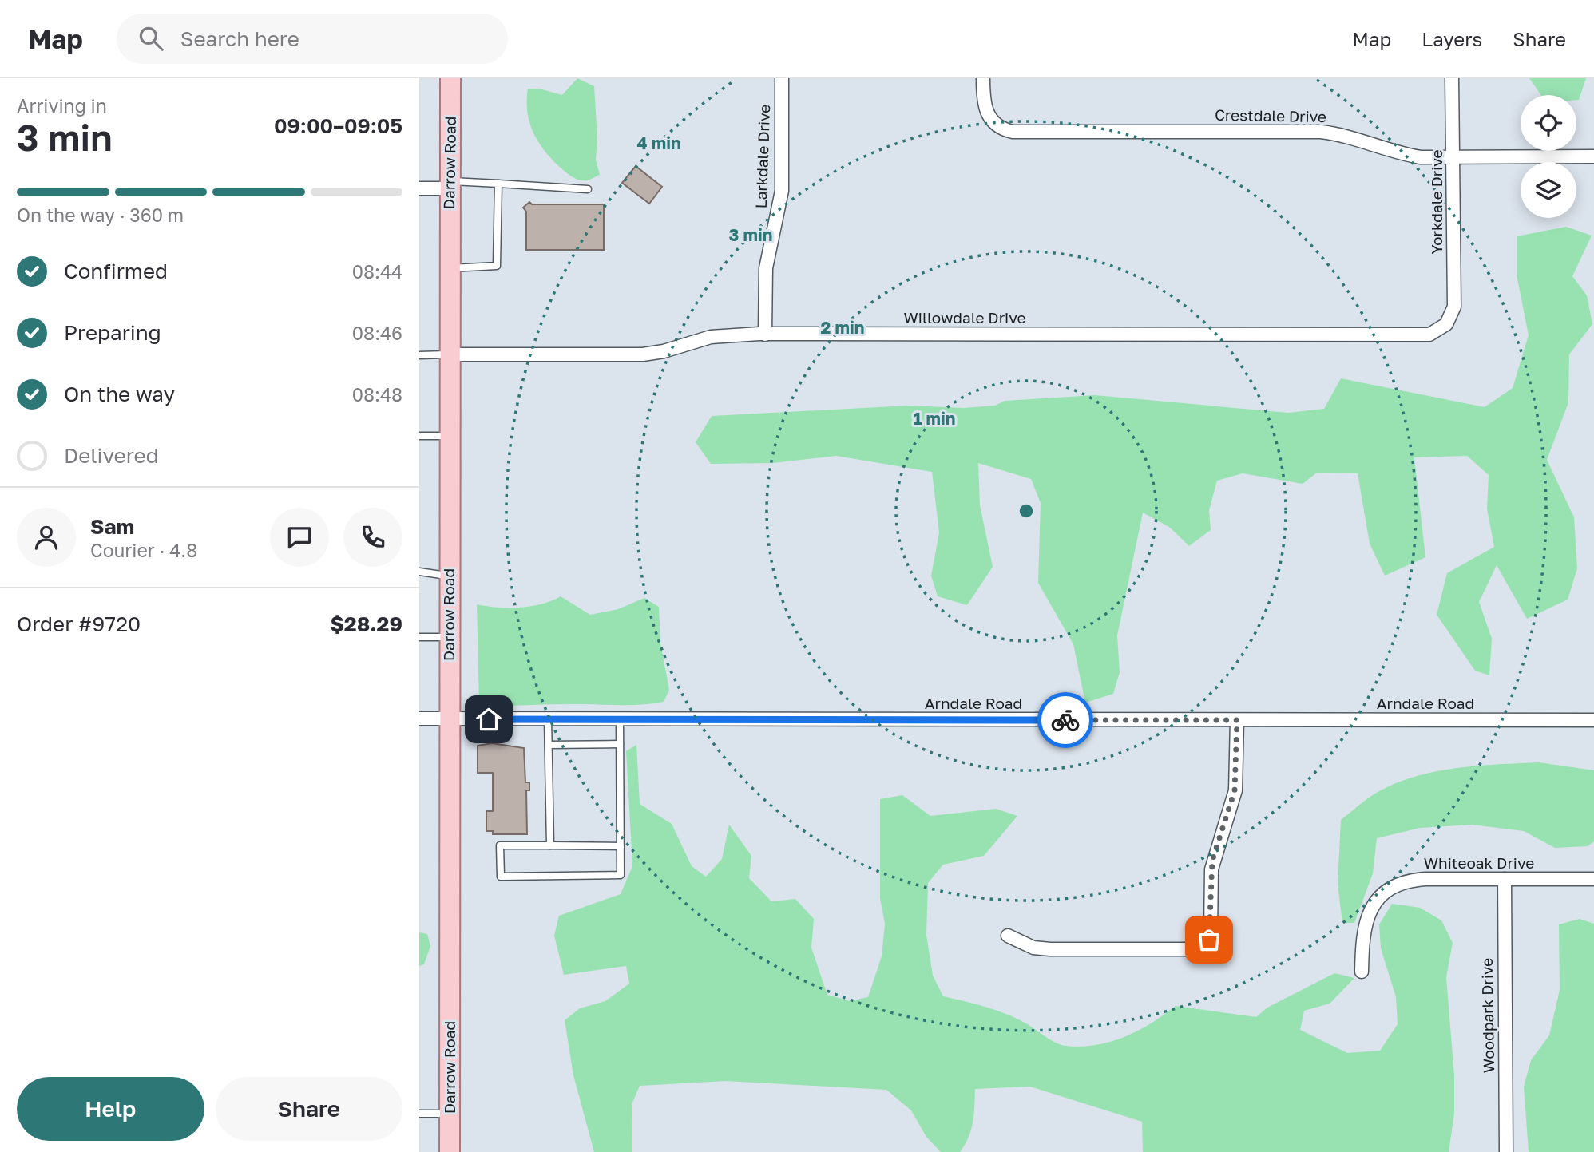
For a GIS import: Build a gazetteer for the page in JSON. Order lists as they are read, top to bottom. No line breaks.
{"streets":{"main road":["Darrow Road"],"street":["Crestdale Drive","Larkdale Drive","Yorkdale Drive","Willowdale Drive","Arndale Road","Whiteoak Drive","Woodpark Drive"]},"crossings":[["Crestdale Drive","Yorkdale Drive"],["Larkdale Drive","Willowdale Drive"],["Darrow Road","Willowdale Drive"],["Darrow Road","Arndale Road"],["Yorkdale Drive","Willowdale Drive"],["Whiteoak Drive","Woodpark Drive"]],"page":{"header":"Map","search":"Search here","nav":["Map","Layers","Share"],"heading":["3 min","Arriving in","09:00–09:05"],"panel":["Sam","Courier · 4.8","Order #9720","$28.29"],"bar":"On the way · 360 m","list":[["Confirmed","08:44"],["Preparing","08:46"],["On the way","08:48"],"Delivered"],"buttons":["Help","Share"]},"rings":["4 min","3 min","2 min","1 min"]}
